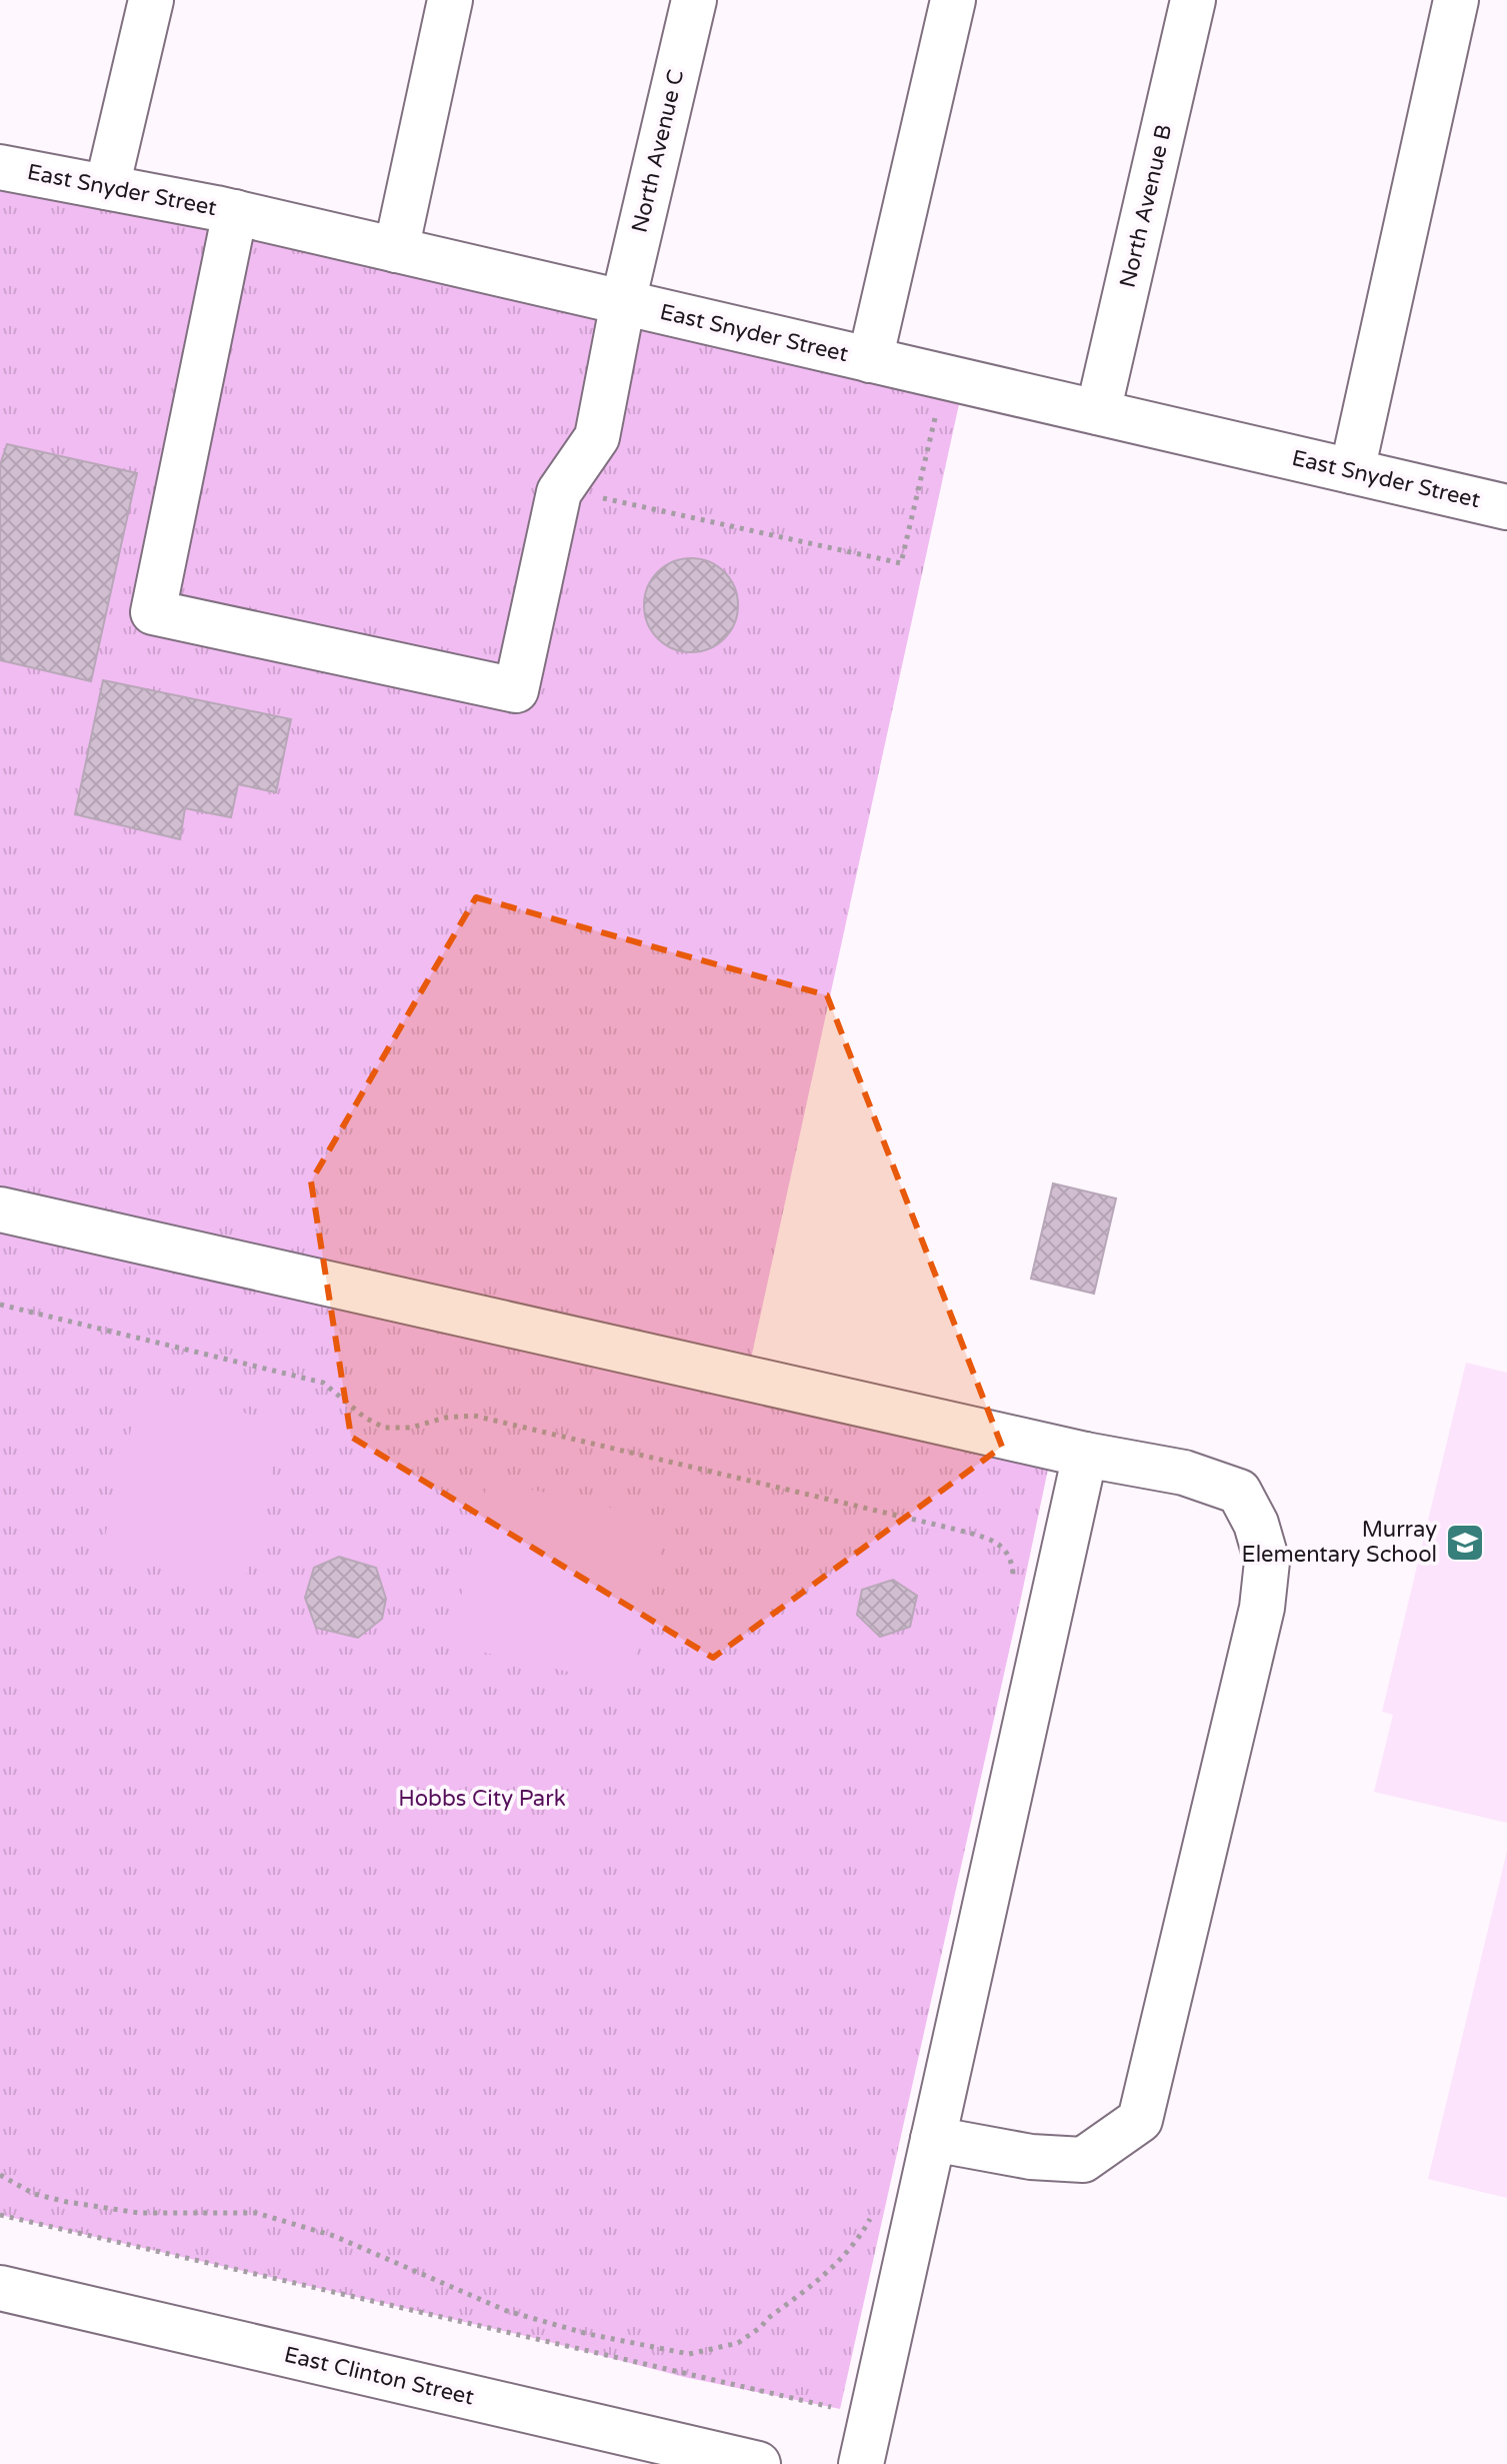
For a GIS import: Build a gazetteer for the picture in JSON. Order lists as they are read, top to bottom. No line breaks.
{"streets":{"street":["North Avenue C","East Snyder Street","North Avenue B","East Clinton Street"]},"crossings":[["North Avenue C","East Snyder Street"],["East Snyder Street","North Avenue B"]],"parks":["Hobbs City Park"],"places":{"school or university":["Murray Elementary School"]}}
